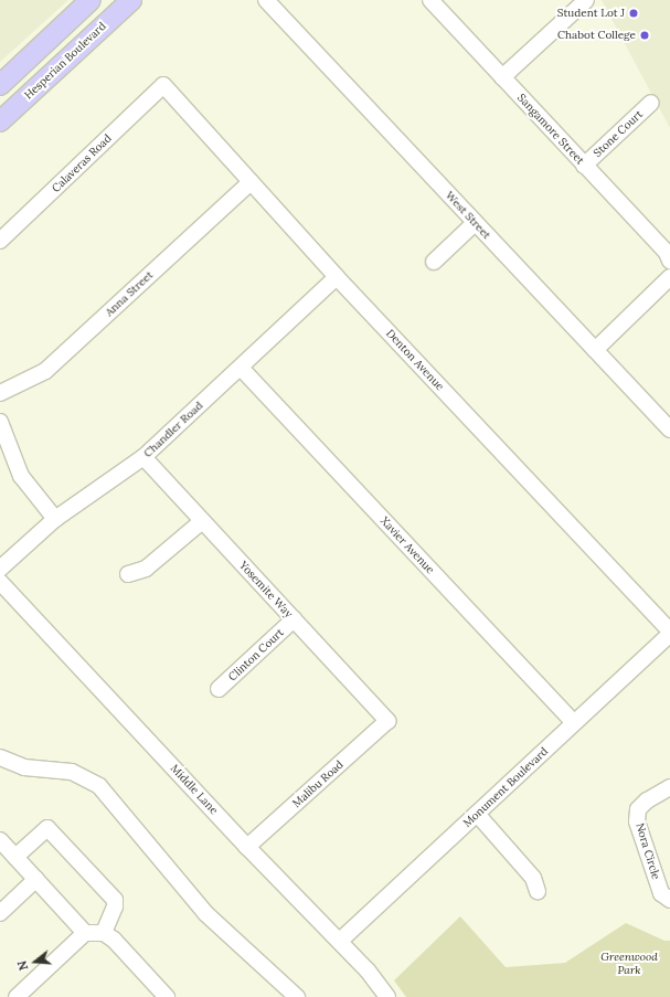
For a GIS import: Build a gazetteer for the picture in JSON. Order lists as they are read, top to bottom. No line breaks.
{"streets":{"main road":["Hesperian Boulevard"],"street":["Sangamore Street","Stone Court","Calaveras Road","West Street","Anna Street","Denton Avenue","Chandler Road","Xavier Avenue","Yosemite Way","Clinton Court","Malibu Road","Monument Boulevard","Middle Lane","Nora Circle"]},"crossings":[["Sangamore Street","Stone Court"],["Calaveras Road","Denton Avenue"],["Anna Street","Denton Avenue"],["Denton Avenue","Chandler Road"],["Chandler Road","Xavier Avenue"],["Chandler Road","Yosemite Way"],["Xavier Avenue","Monument Boulevard"],["Yosemite Way","Clinton Court"],["Yosemite Way","Malibu Road"],["Malibu Road","Middle Lane"],["Monument Boulevard","Middle Lane"]],"parks":["Greenwood Park"],"places":["Student Lot J","Chabot College"],"north":"left"}
